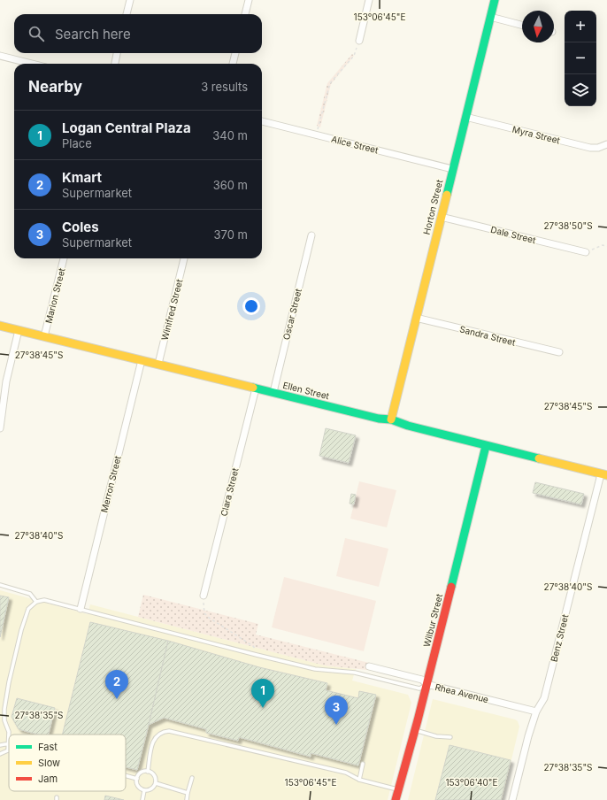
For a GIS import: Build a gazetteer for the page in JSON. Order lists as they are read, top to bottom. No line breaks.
{"streets":{"street":["Myra Street","Alice Street","Horton Street","Dale Street","Marion Street","Winifred Street","Oscar Street","Sandra Street","Ellen Street","Merron Street","Clara Street","Wilbur Street","Benz Street","Rhea Avenue"]},"crossings":[["Myra Street","Horton Street"],["Alice Street","Horton Street"],["Horton Street","Dale Street"],["Horton Street","Sandra Street"],["Horton Street","Ellen Street"],["Marion Street","Ellen Street"],["Winifred Street","Ellen Street"],["Oscar Street","Ellen Street"],["Ellen Street","Merron Street"],["Ellen Street","Clara Street"],["Ellen Street","Wilbur Street"],["Ellen Street","Benz Street"],["Wilbur Street","Rhea Avenue"],["Benz Street","Rhea Avenue"]],"legend":["Fast","Slow","Jam"],"north":"bottom","page":{"map_buttons":["+","−"],"search":"Search here","heading":["Nearby","3 results"],"list":[{"mark":"1","name":"Logan Central Plaza","note":"Place","value":"340 m"},{"mark":"2","name":"Kmart","note":"Supermarket","value":"360 m"},{"mark":"3","name":"Coles","note":"Supermarket","value":"370 m"}],"pins":["2","1","3"]},"coordinates":["153°06'45\"E","27°38'50\"S","27°38'45\"S","27°38'40\"S","27°38'35\"S","153°06'40\"E"]}
